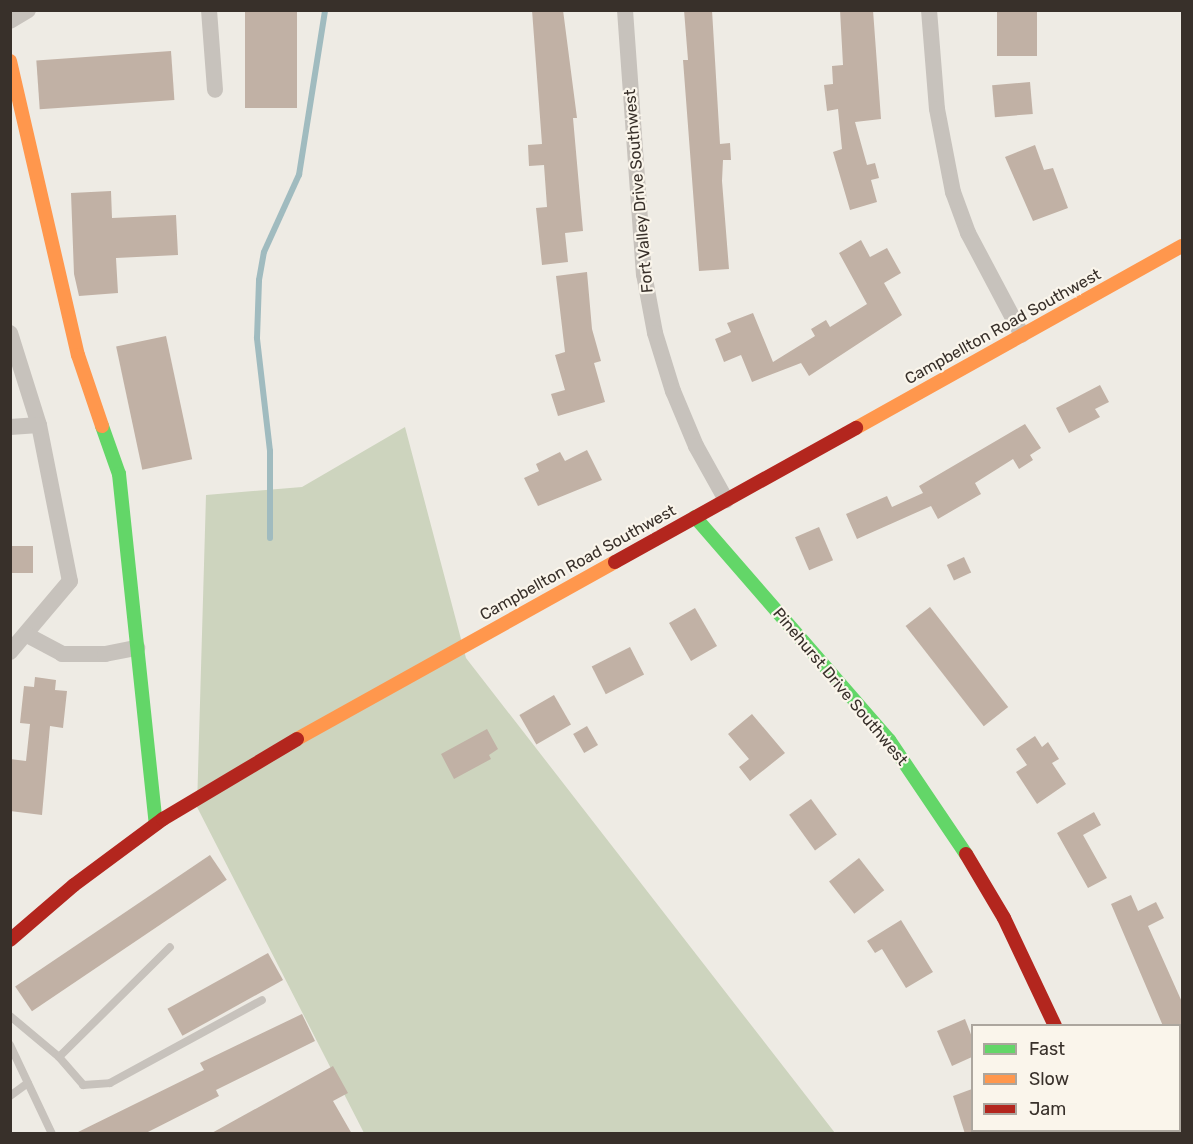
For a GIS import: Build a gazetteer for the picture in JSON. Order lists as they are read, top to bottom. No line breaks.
{"streets":{"street":["Fort Valley Drive Southwest","Campbellton Road Southwest","Pinehurst Drive Southwest"]},"crossings":[["Fort Valley Drive Southwest","Campbellton Road Southwest"],["Campbellton Road Southwest","Pinehurst Drive Southwest"]],"legend":["Fast","Slow","Jam"]}
